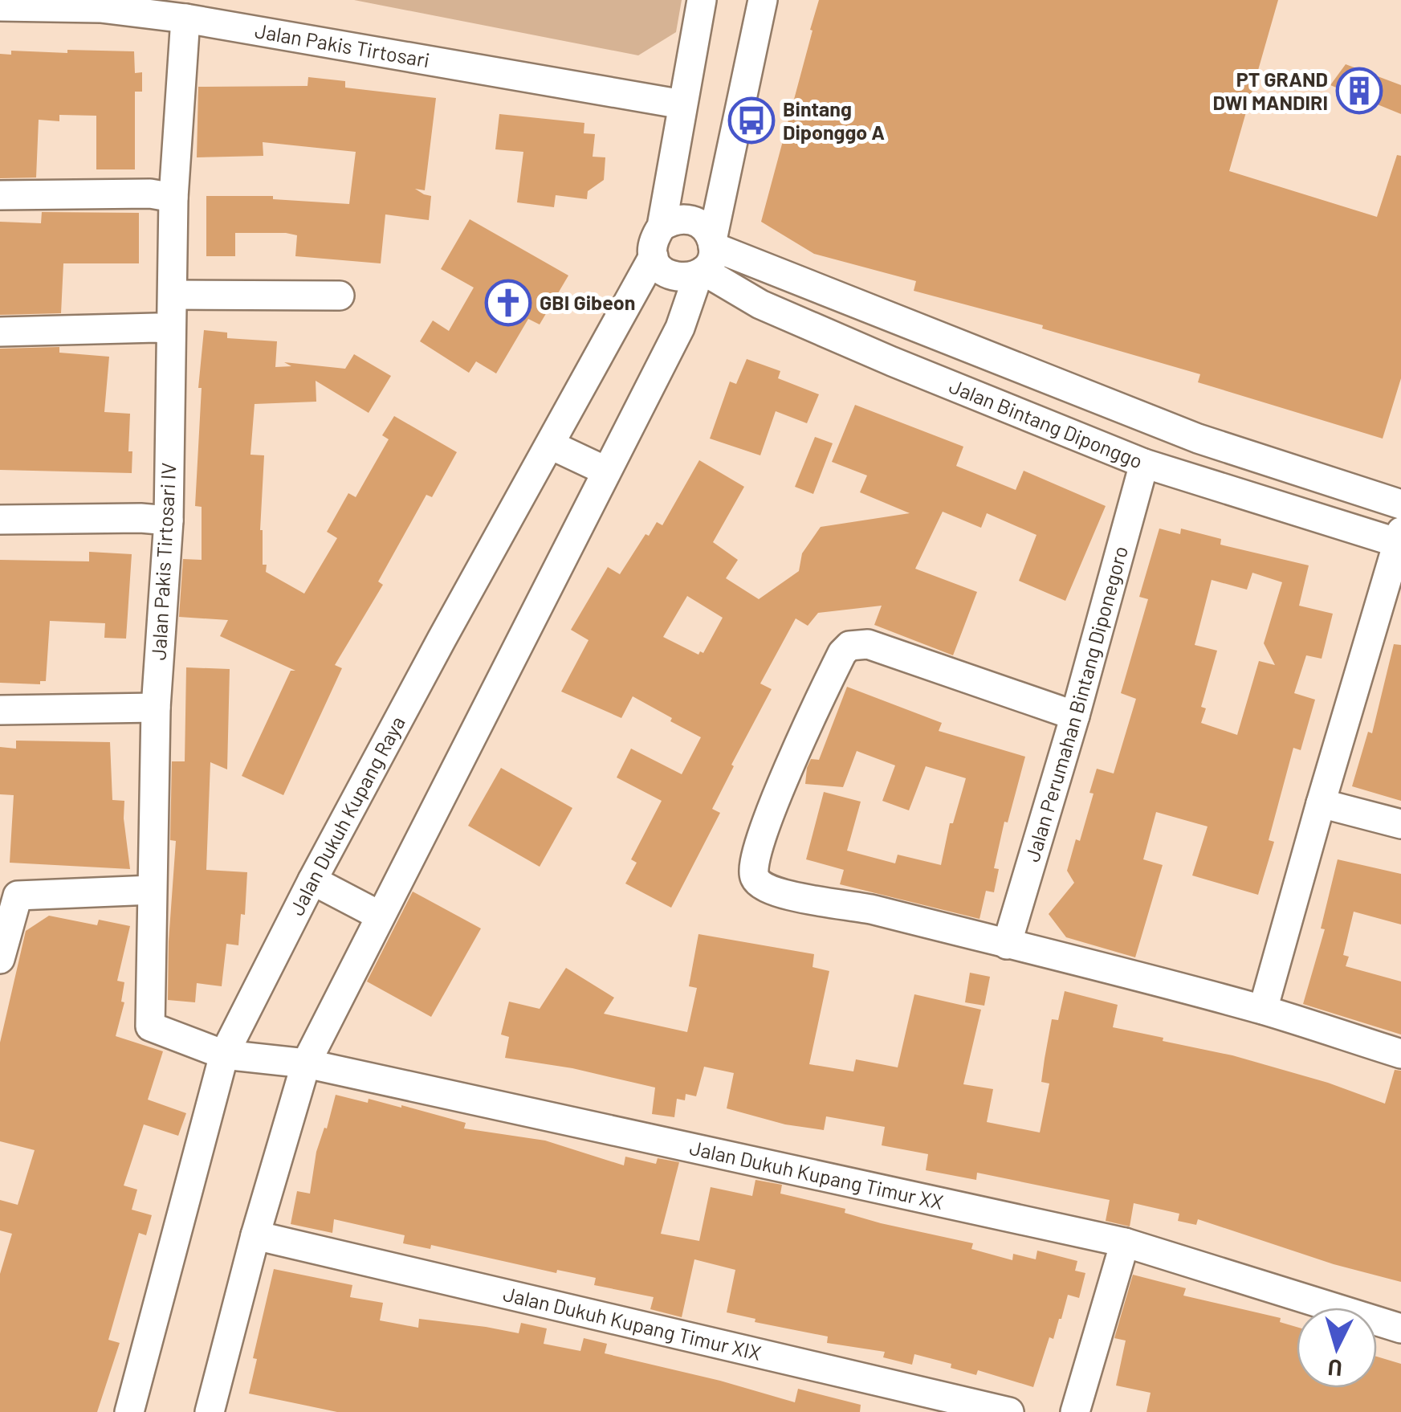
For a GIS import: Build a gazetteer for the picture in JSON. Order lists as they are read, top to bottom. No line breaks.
{"streets":{"street":["Jalan Pakis Tirtosari","Jalan Bintang Diponggo","Jalan Pakis Tirtosari IV","Jalan Perumahan Bintang Diponegoro","Jalan Dukuh Kupang Raya","Jalan Dukuh Kupang Timur XX","Jalan Dukuh Kupang Timur XIX"]},"crossings":[["Jalan Pakis Tirtosari","Jalan Pakis Tirtosari IV"],["Jalan Bintang Diponggo","Jalan Perumahan Bintang Diponegoro"],["Jalan Bintang Diponggo","Jalan Dukuh Kupang Raya"],["Jalan Pakis Tirtosari IV","Jalan Dukuh Kupang Raya"],["Jalan Pakis Tirtosari IV","Jalan Dukuh Kupang Timur XX"],["Jalan Dukuh Kupang Raya","Jalan Dukuh Kupang Timur XX"]],"places":{"building":["PT GRAND DWI MANDIRI"],"bus stop":["Bintang Diponggo A"],"church":["GBI Gibeon"]},"north":"bottom"}
